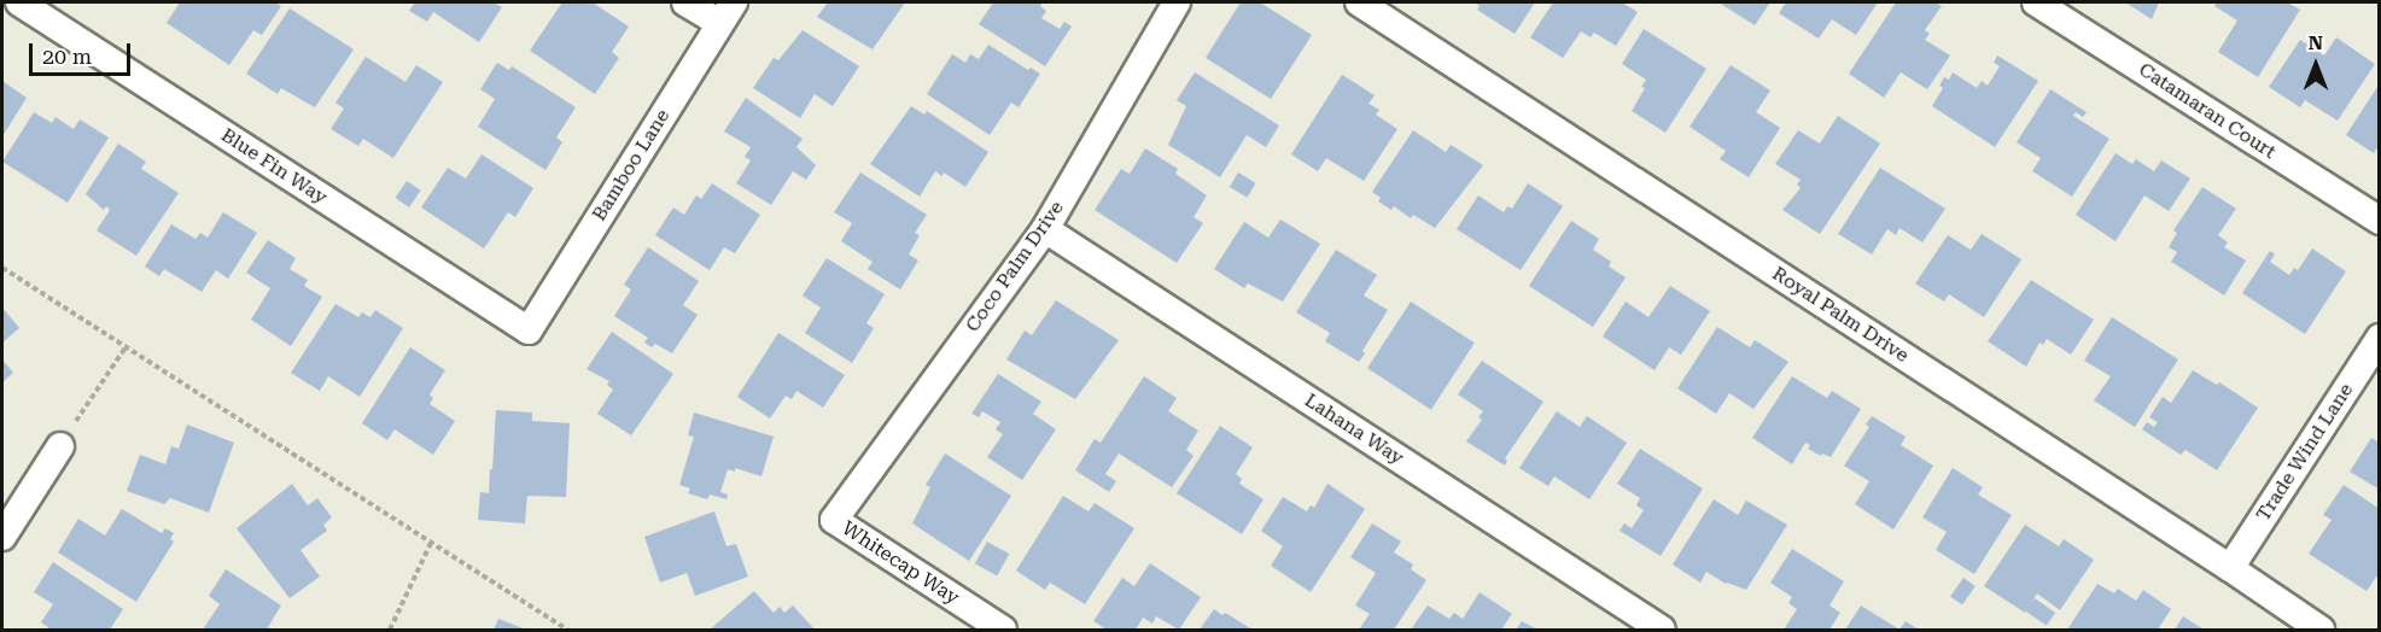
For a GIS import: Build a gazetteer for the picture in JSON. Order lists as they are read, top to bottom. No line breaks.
{"streets":{"street":["Catamaran Court","Bamboo Lane","Blue Fin Way","Coco Palm Drive","Royal Palm Drive","Lahana Way","Trade Wind Lane","Whitecap Way"]},"crossings":[["Bamboo Lane","Blue Fin Way"],["Coco Palm Drive","Lahana Way"],["Coco Palm Drive","Whitecap Way"],["Royal Palm Drive","Trade Wind Lane"]],"scale_bar":"20 m","north":"top"}
